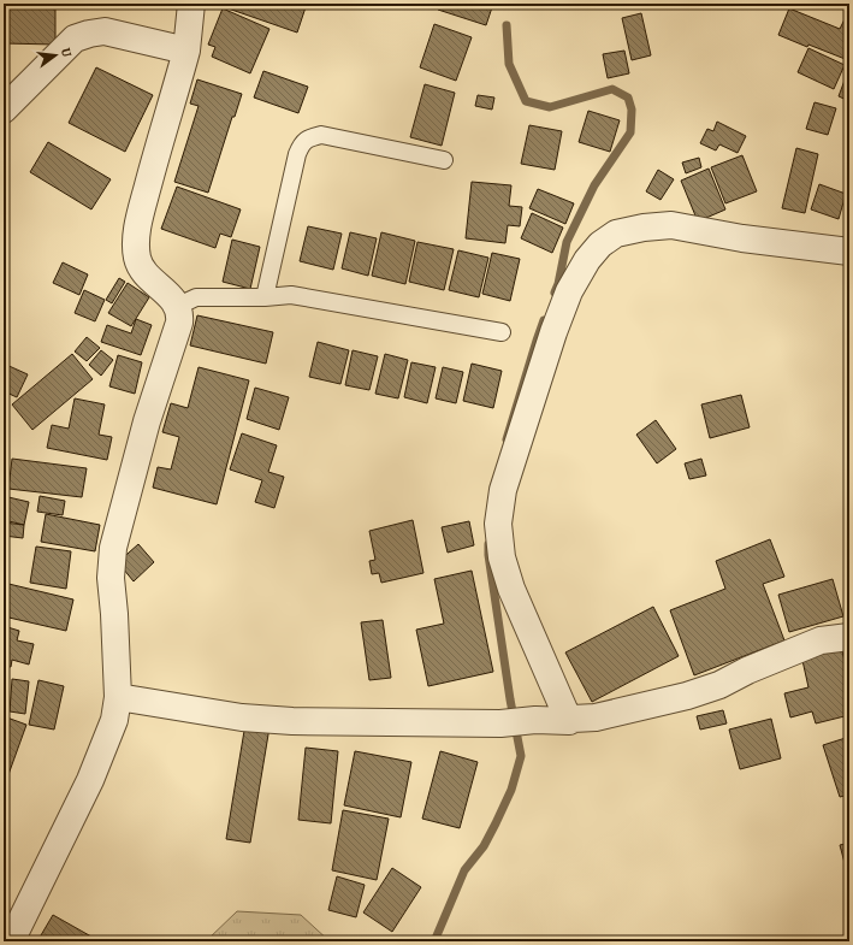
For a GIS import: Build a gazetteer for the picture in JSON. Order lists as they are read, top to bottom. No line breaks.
{"north":"right"}
